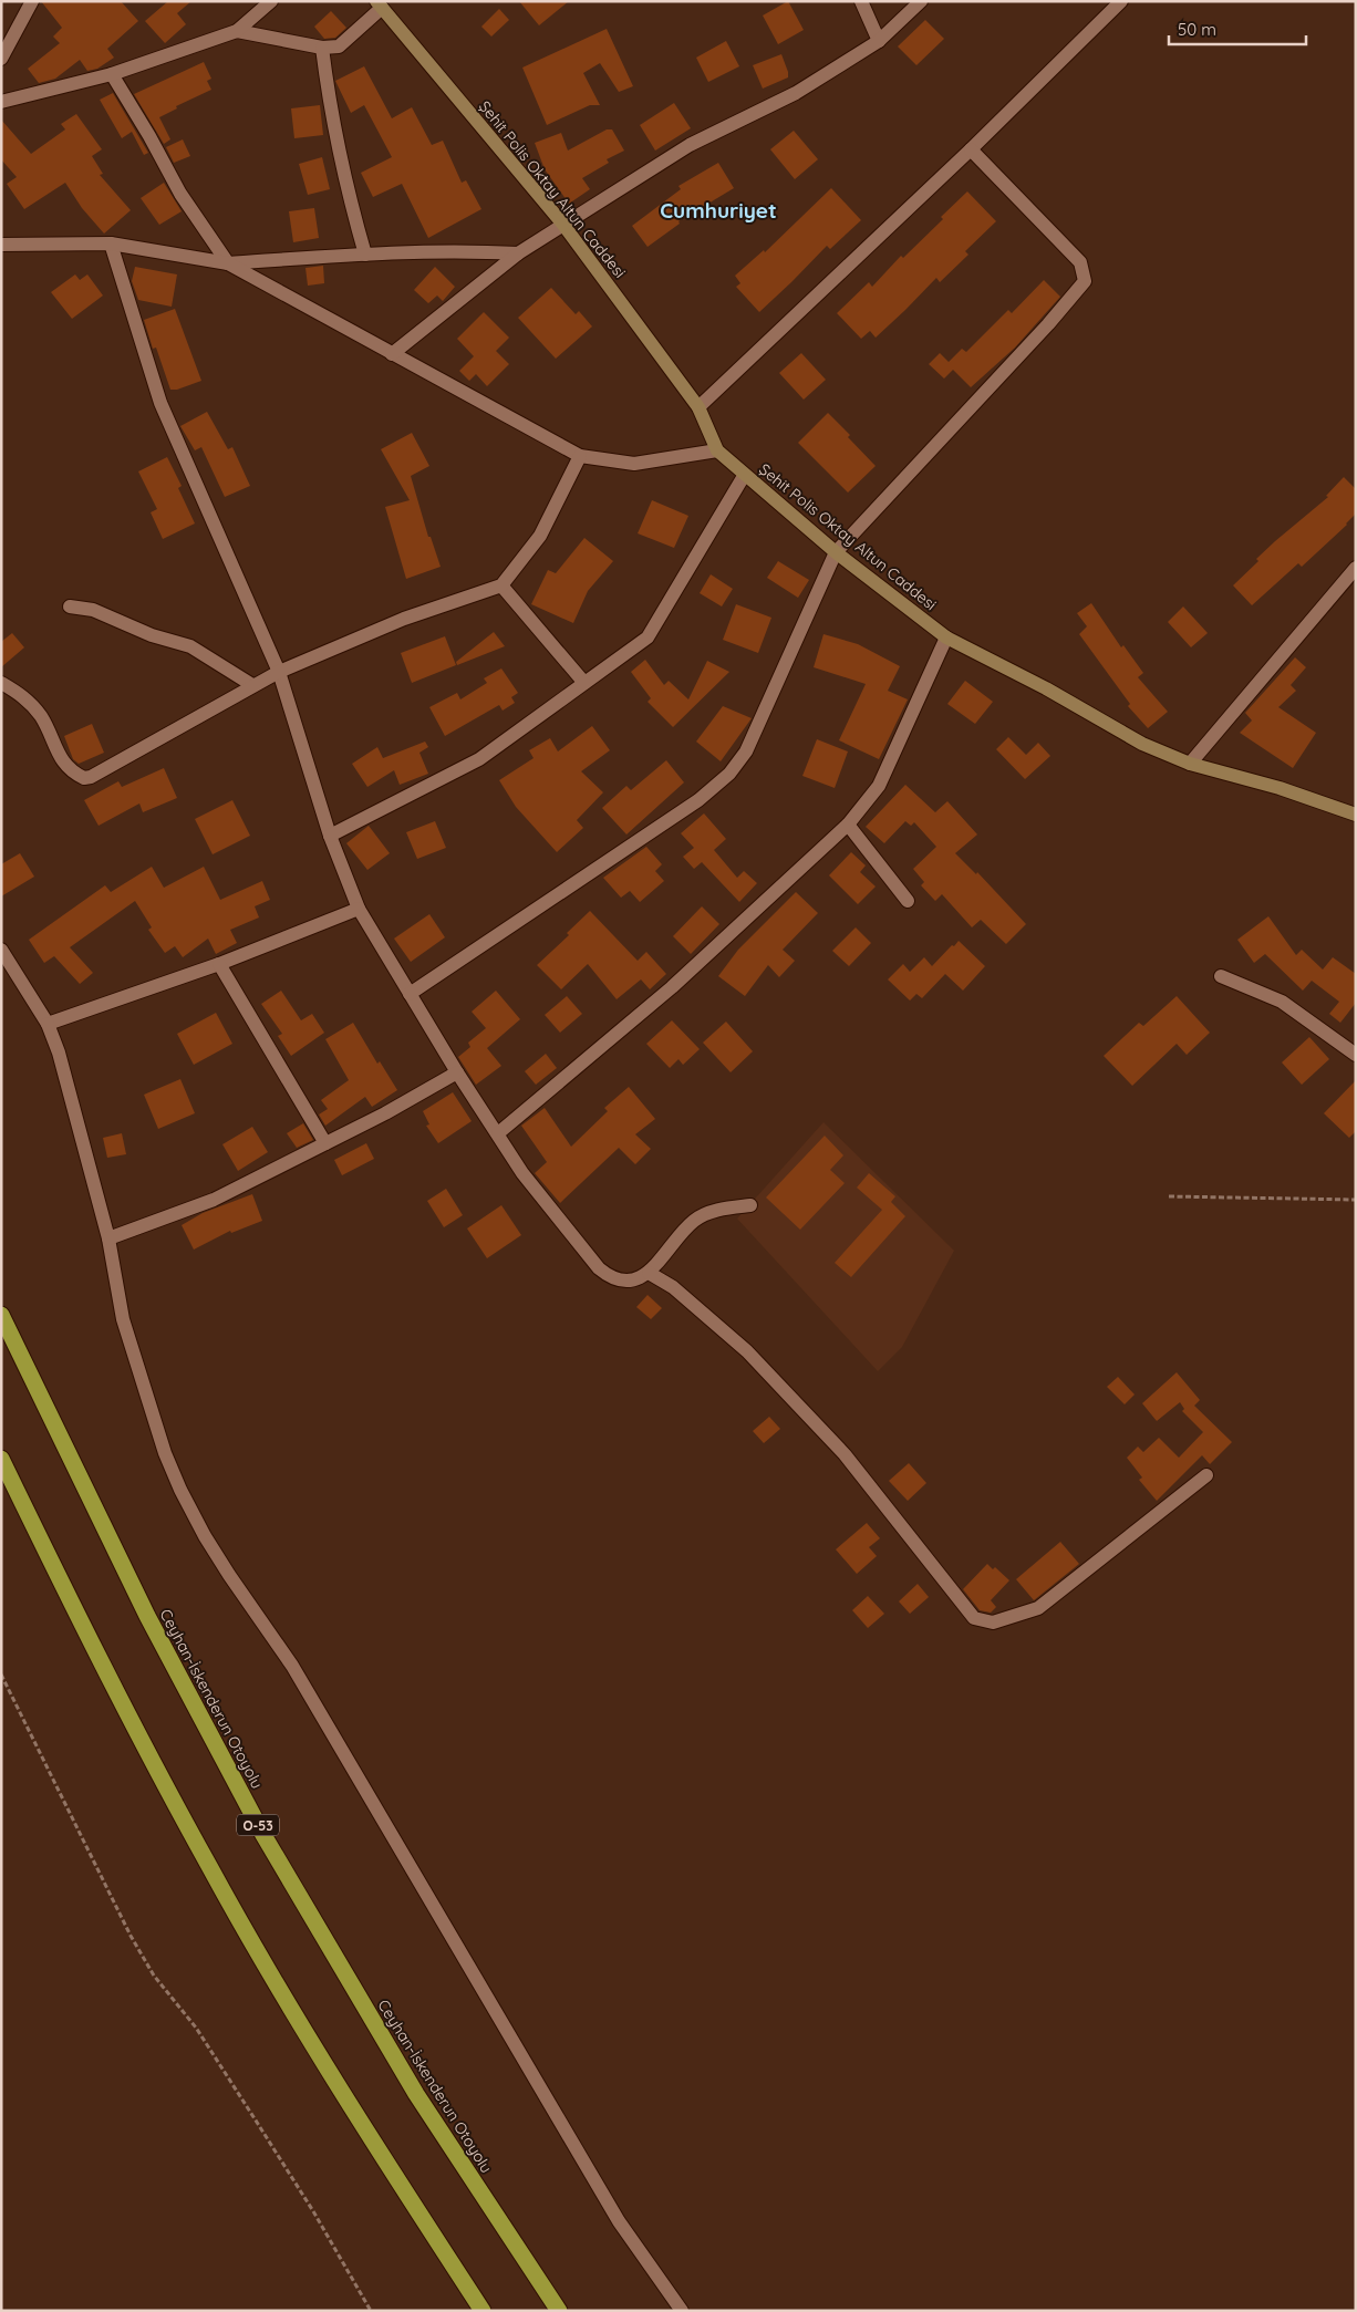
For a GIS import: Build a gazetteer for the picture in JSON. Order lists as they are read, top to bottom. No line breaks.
{"streets":{"highway":["Ceyhan-İskenderun Otoyolu","O-53"],"street":["Şehit Polis Oktay Altun Caddesi"]},"districts":["Cumhuriyet"],"scale_bar":"50 m"}
